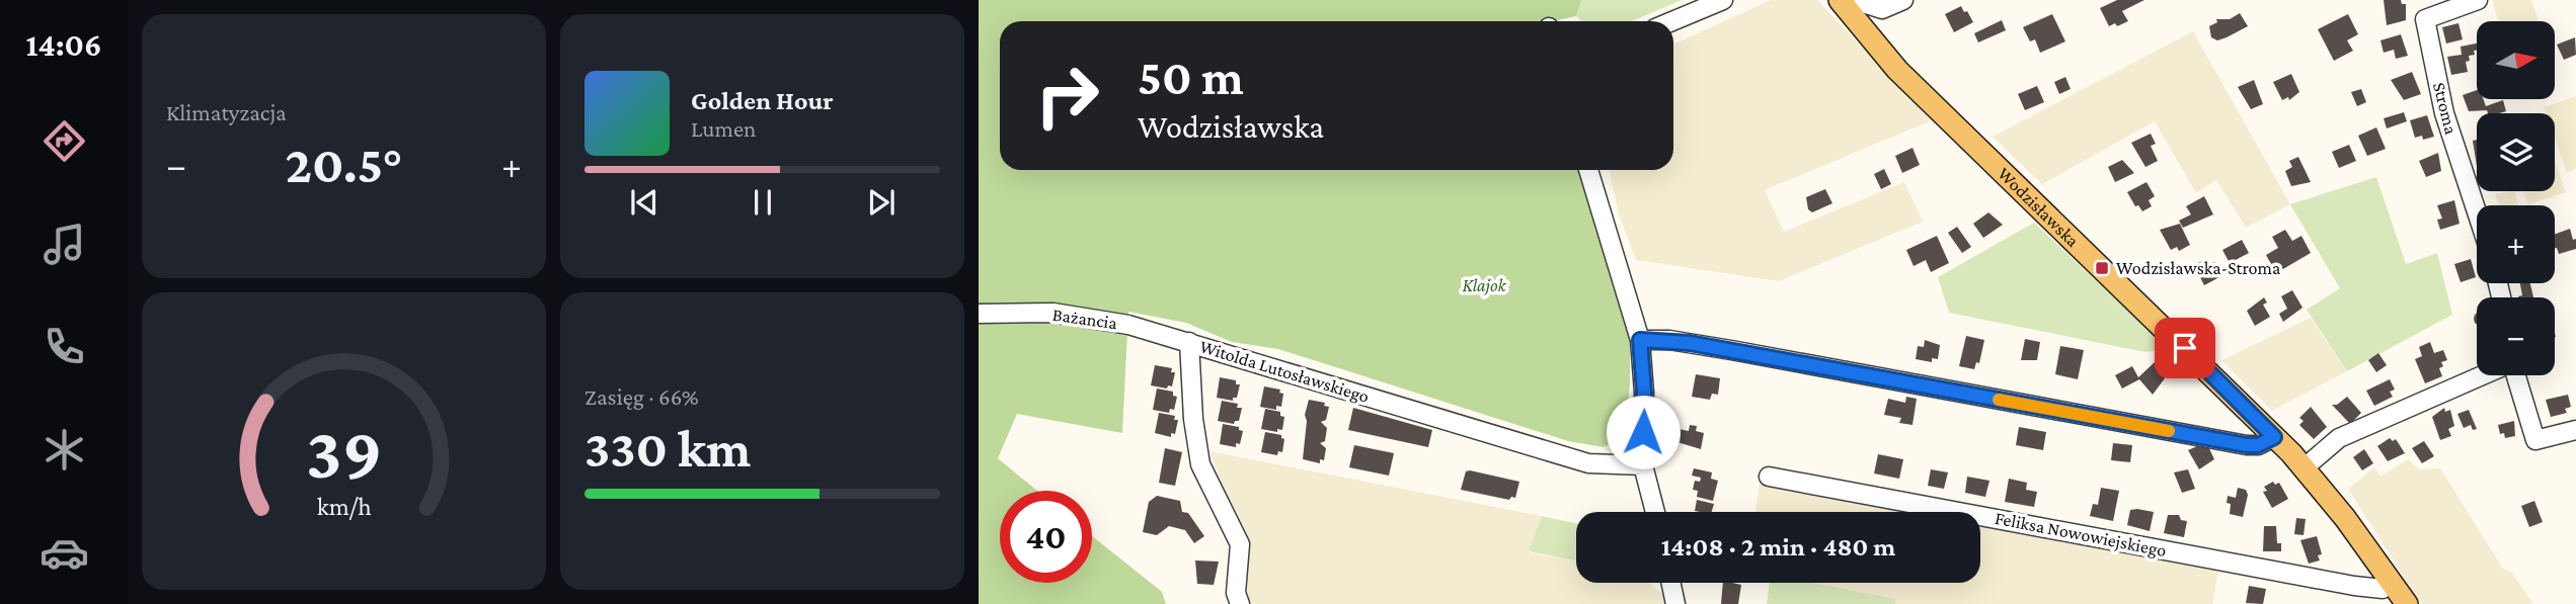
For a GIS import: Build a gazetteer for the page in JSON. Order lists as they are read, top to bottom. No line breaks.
{"streets":{"main road":["Wodzisławska"],"street":["Stroma","Bażancia","Witolda Lutosławskiego","Feliksa Nowowiejskiego"]},"crossings":[["Wodzisławska","Feliksa Nowowiejskiego"],["Bażancia","Witolda Lutosławskiego"]],"parks":["Klajok"],"places":{"transit":["Wodzisławska-Stroma"]},"north":"right","page":{"tabs":"14:06","tile":["Klimatyzacja",["Zasięg · 66%","330 km"]],"map_buttons":["+","−"],"turn":["50 m","Wodzisławska"],"song":["Golden Hour","Lumen"],"heat":["−","20.5°","+"],"limit":"40","trip":"14:08 · 2 min · 480 m","gauge":["39","km/h"]}}
